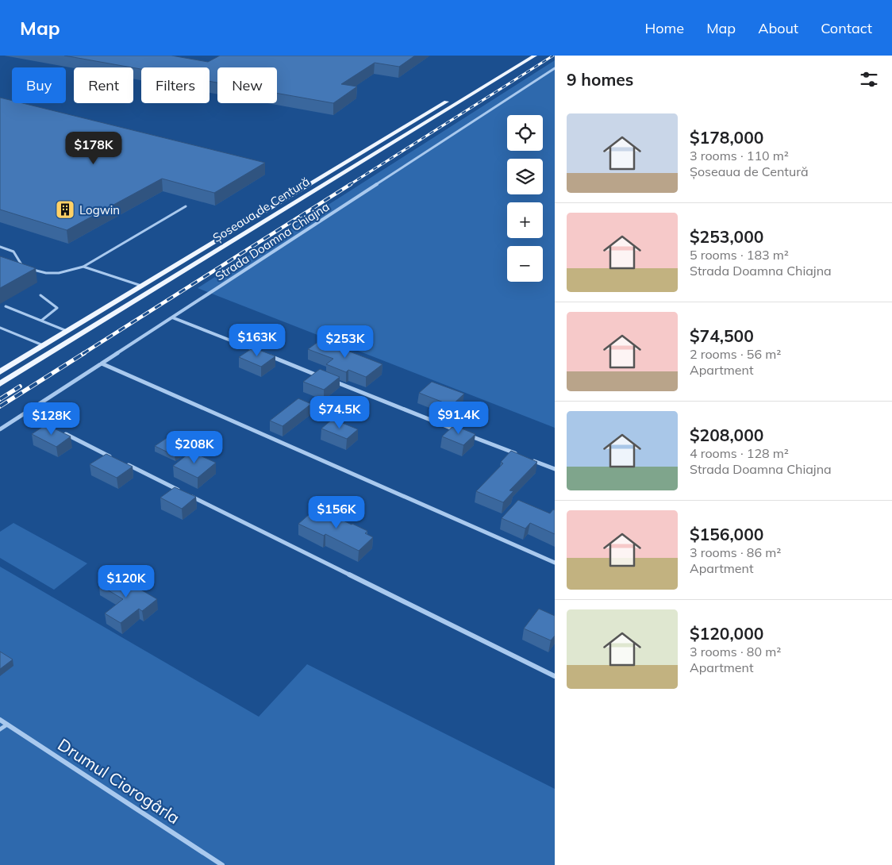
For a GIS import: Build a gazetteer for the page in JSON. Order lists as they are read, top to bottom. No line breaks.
{"streets":{"main road":["Șoseaua de Centură"],"street":["Strada Doamna Chiajna","Drumul Ciorogârla"]},"places":{"building":["Logwin"]},"page":{"header":"Map","nav":["Home","Map","About","Contact"],"heading":"9 homes","chip":["Buy","Rent","Filters","New"],"list":[{"name":"$178,000","note":"3 rooms · 110 m² · Șoseaua de Centură"},{"name":"$253,000","note":"5 rooms · 183 m² · Strada Doamna Chiajna"},{"name":"$74,500","note":"2 rooms · 56 m² · Apartment"},{"name":"$208,000","note":"4 rooms · 128 m² · Strada Doamna Chiajna"},{"name":"$156,000","note":"3 rooms · 86 m² · Apartment"},{"name":"$120,000","note":"3 rooms · 80 m² · Apartment"}],"map_buttons":["+","−"],"price":["$178K","$163K","$253K","$74.5K","$91.4K","$128K","$208K","$156K","$120K"]}}
